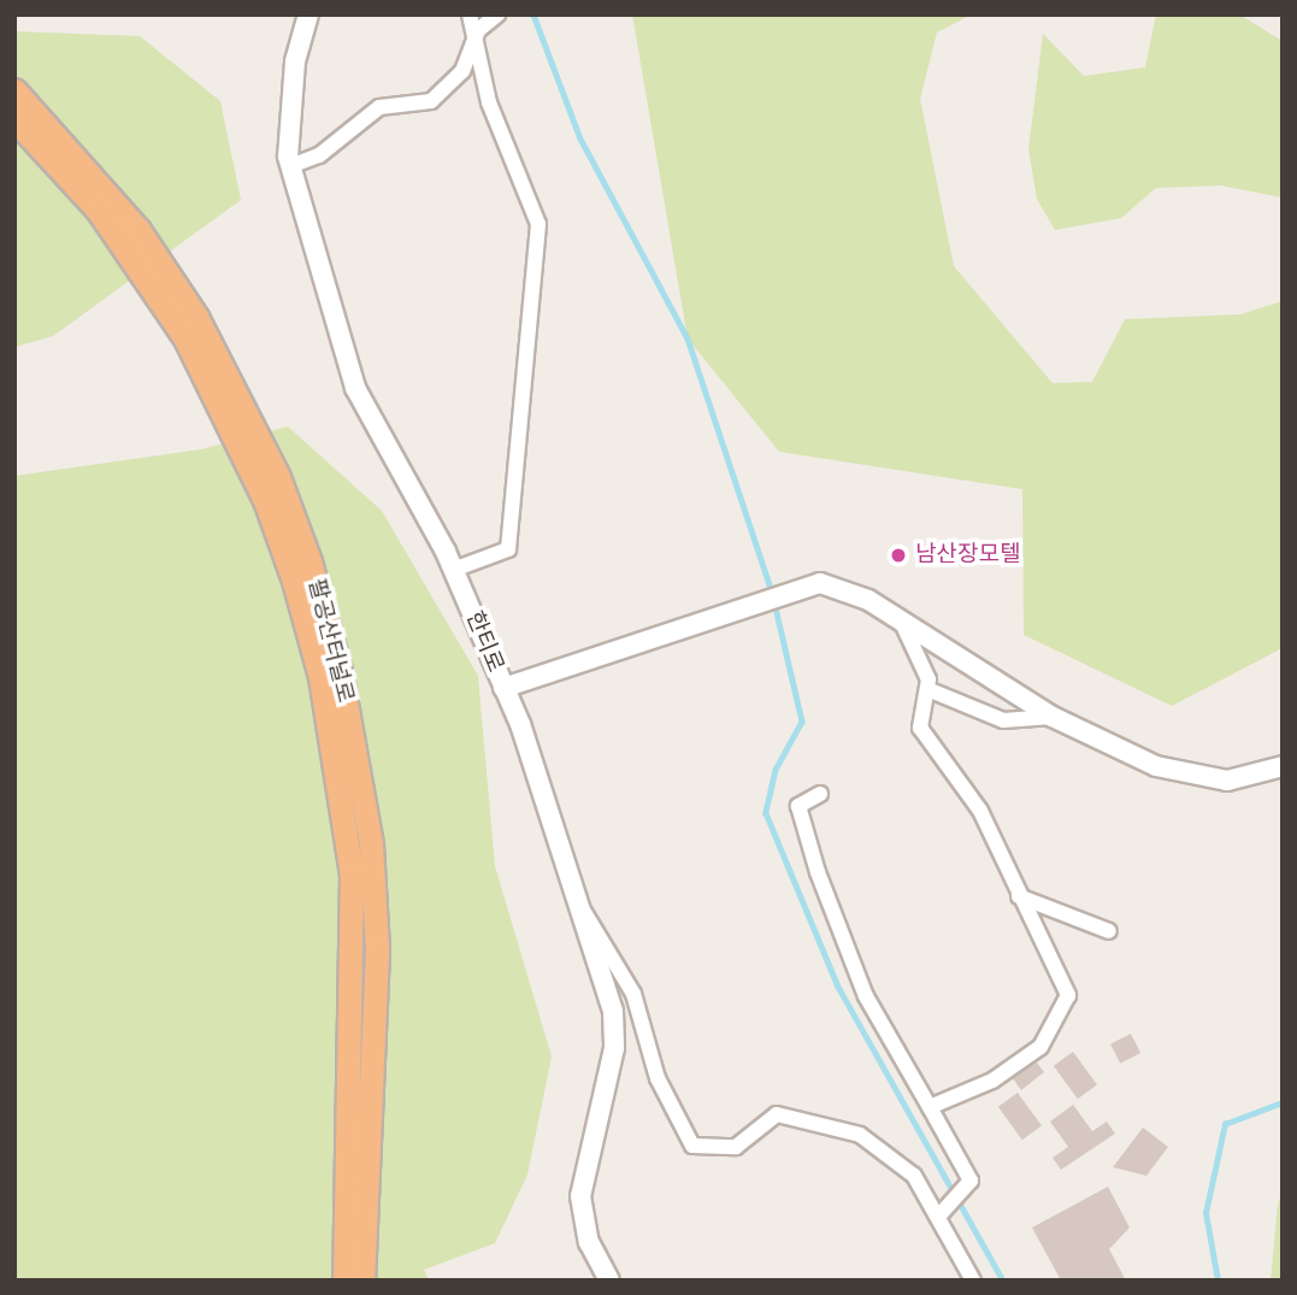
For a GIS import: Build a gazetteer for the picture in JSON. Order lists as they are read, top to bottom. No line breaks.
{"streets":{"highway":["팔공산터널로"],"street":["한티로"]},"places":["남산장모텔"]}
